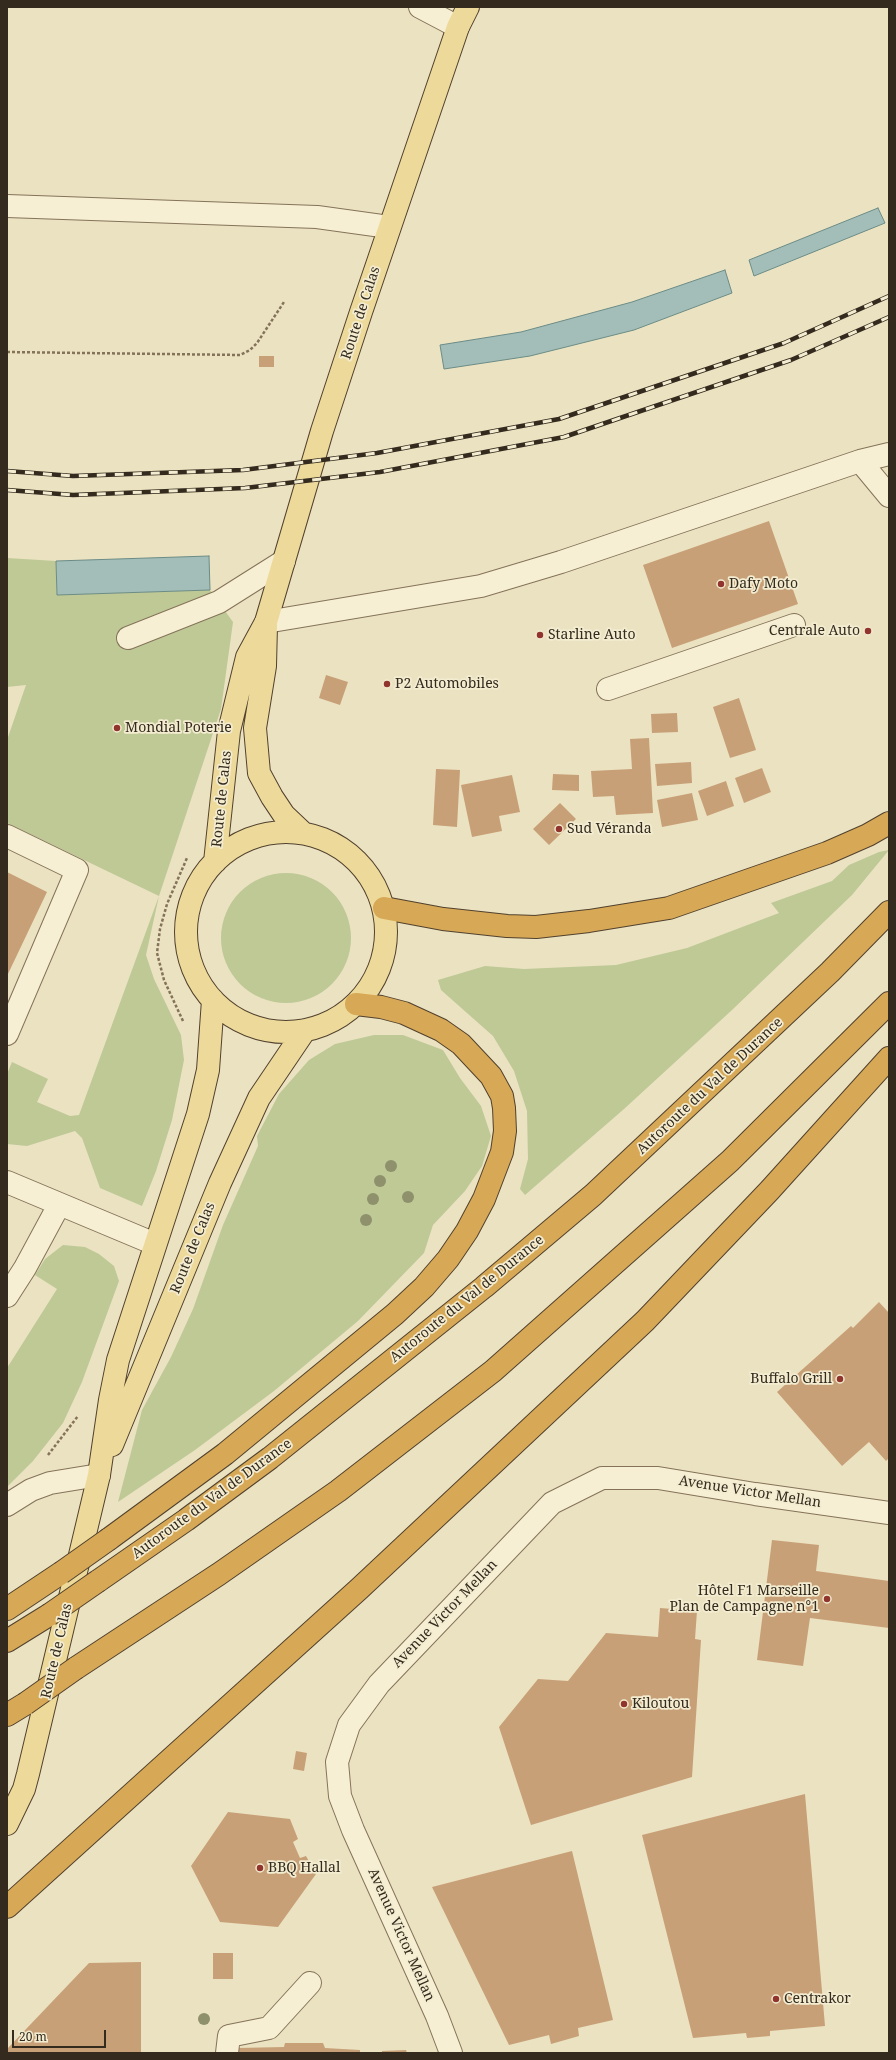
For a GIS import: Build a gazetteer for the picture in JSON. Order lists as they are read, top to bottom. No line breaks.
{"streets":{"highway":["Autoroute du Val de Durance"],"main road":["Route de Calas"],"street":["Avenue Victor Mellan"]},"places":["Dafy Moto","Centrale Auto","Starline Auto","P2 Automobiles","Mondial Poterie","Sud Véranda","Buffalo Grill","Hôtel F1 Marseille Plan de Campagne n°1","Kiloutou","BBQ Hallal","Centrakor"],"scale_bar":"20 m"}
